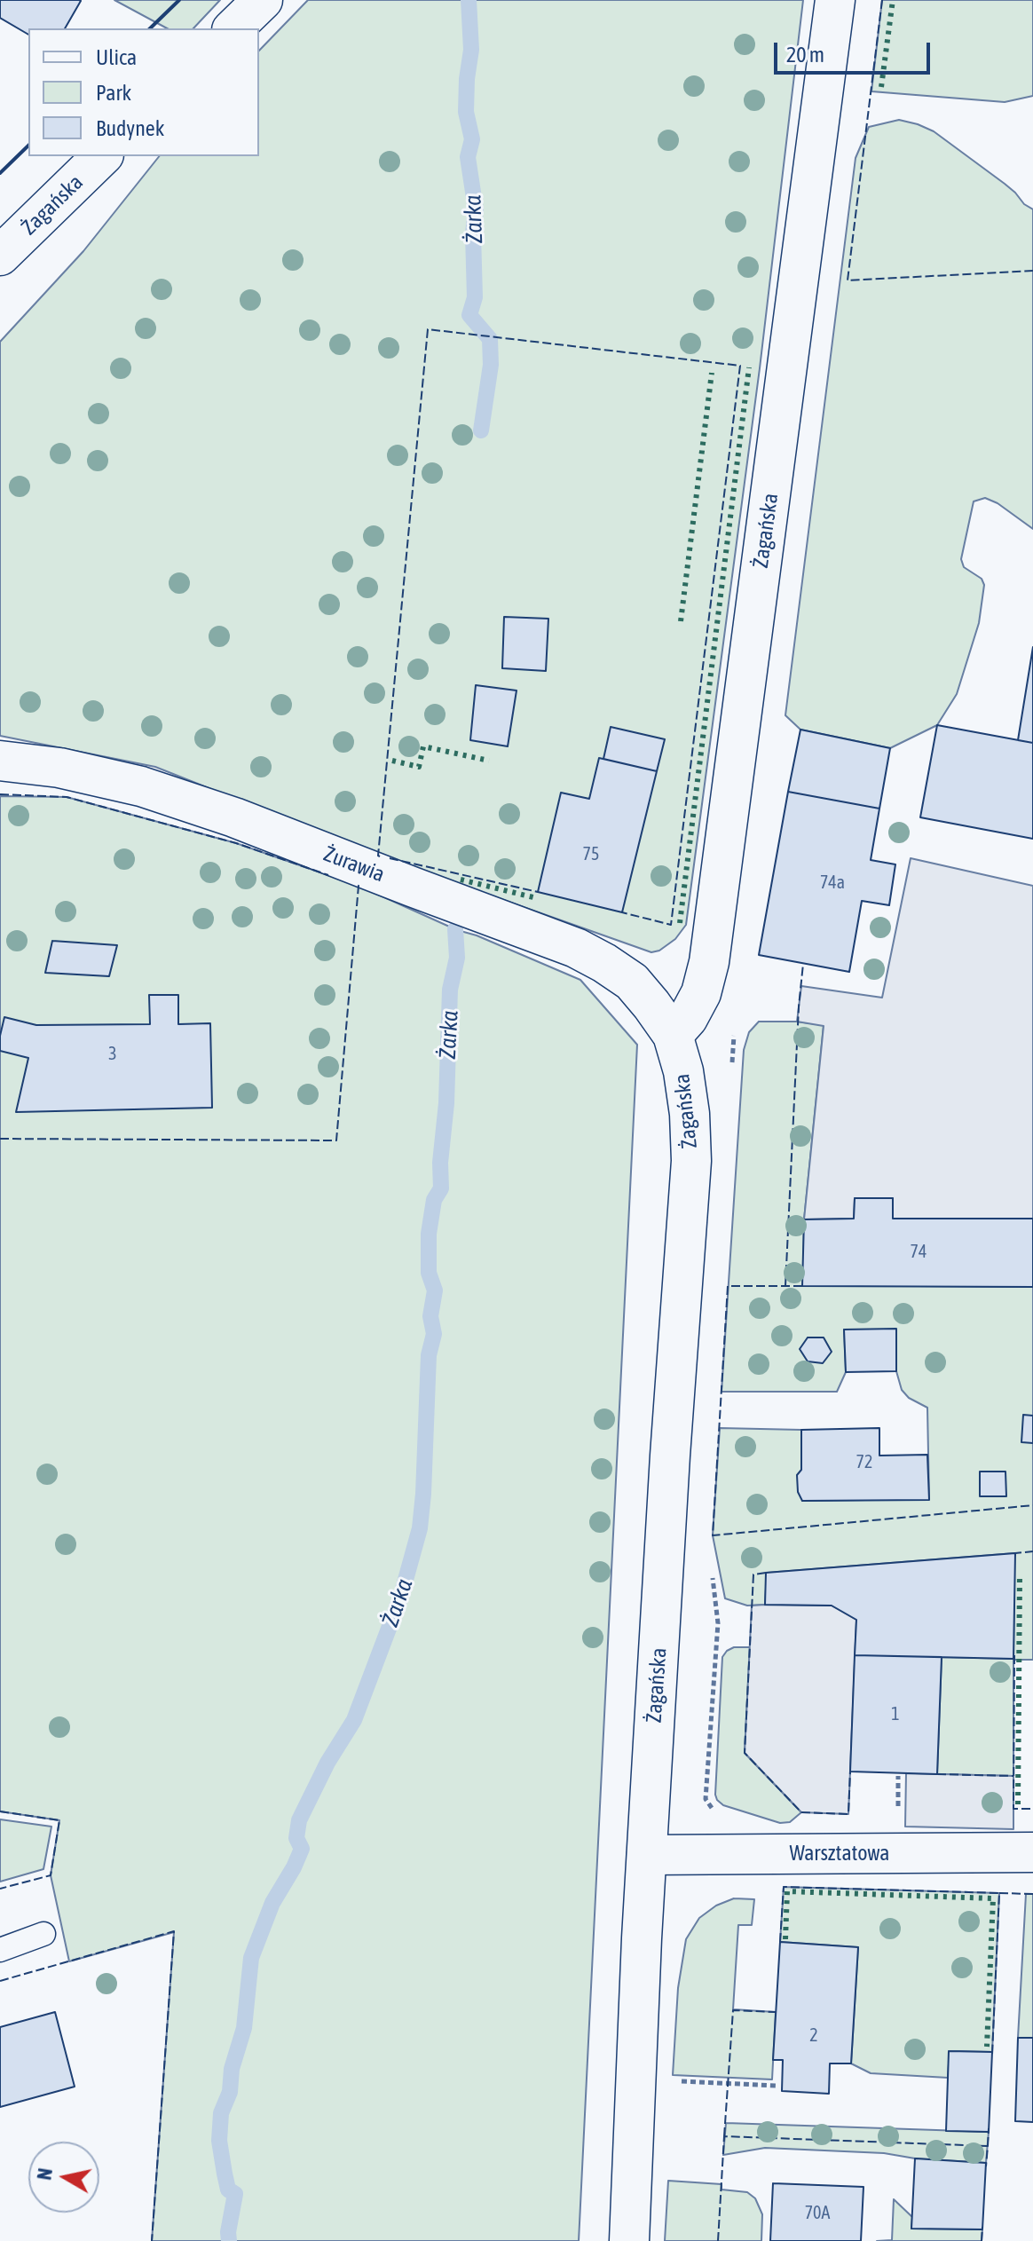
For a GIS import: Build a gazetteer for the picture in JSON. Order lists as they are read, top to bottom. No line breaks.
{"streets":{"street":["Żagańska","Żurawia","Warsztatowa"]},"crossings":[["Żagańska","Żurawia"],["Żagańska","Warsztatowa"]],"water":["Żarka"],"house_numbers":["75","74a","3","74","72","1","2","70A"],"legend":["Ulica","Park","Budynek"],"scale_bar":"20 m","north":"left"}
